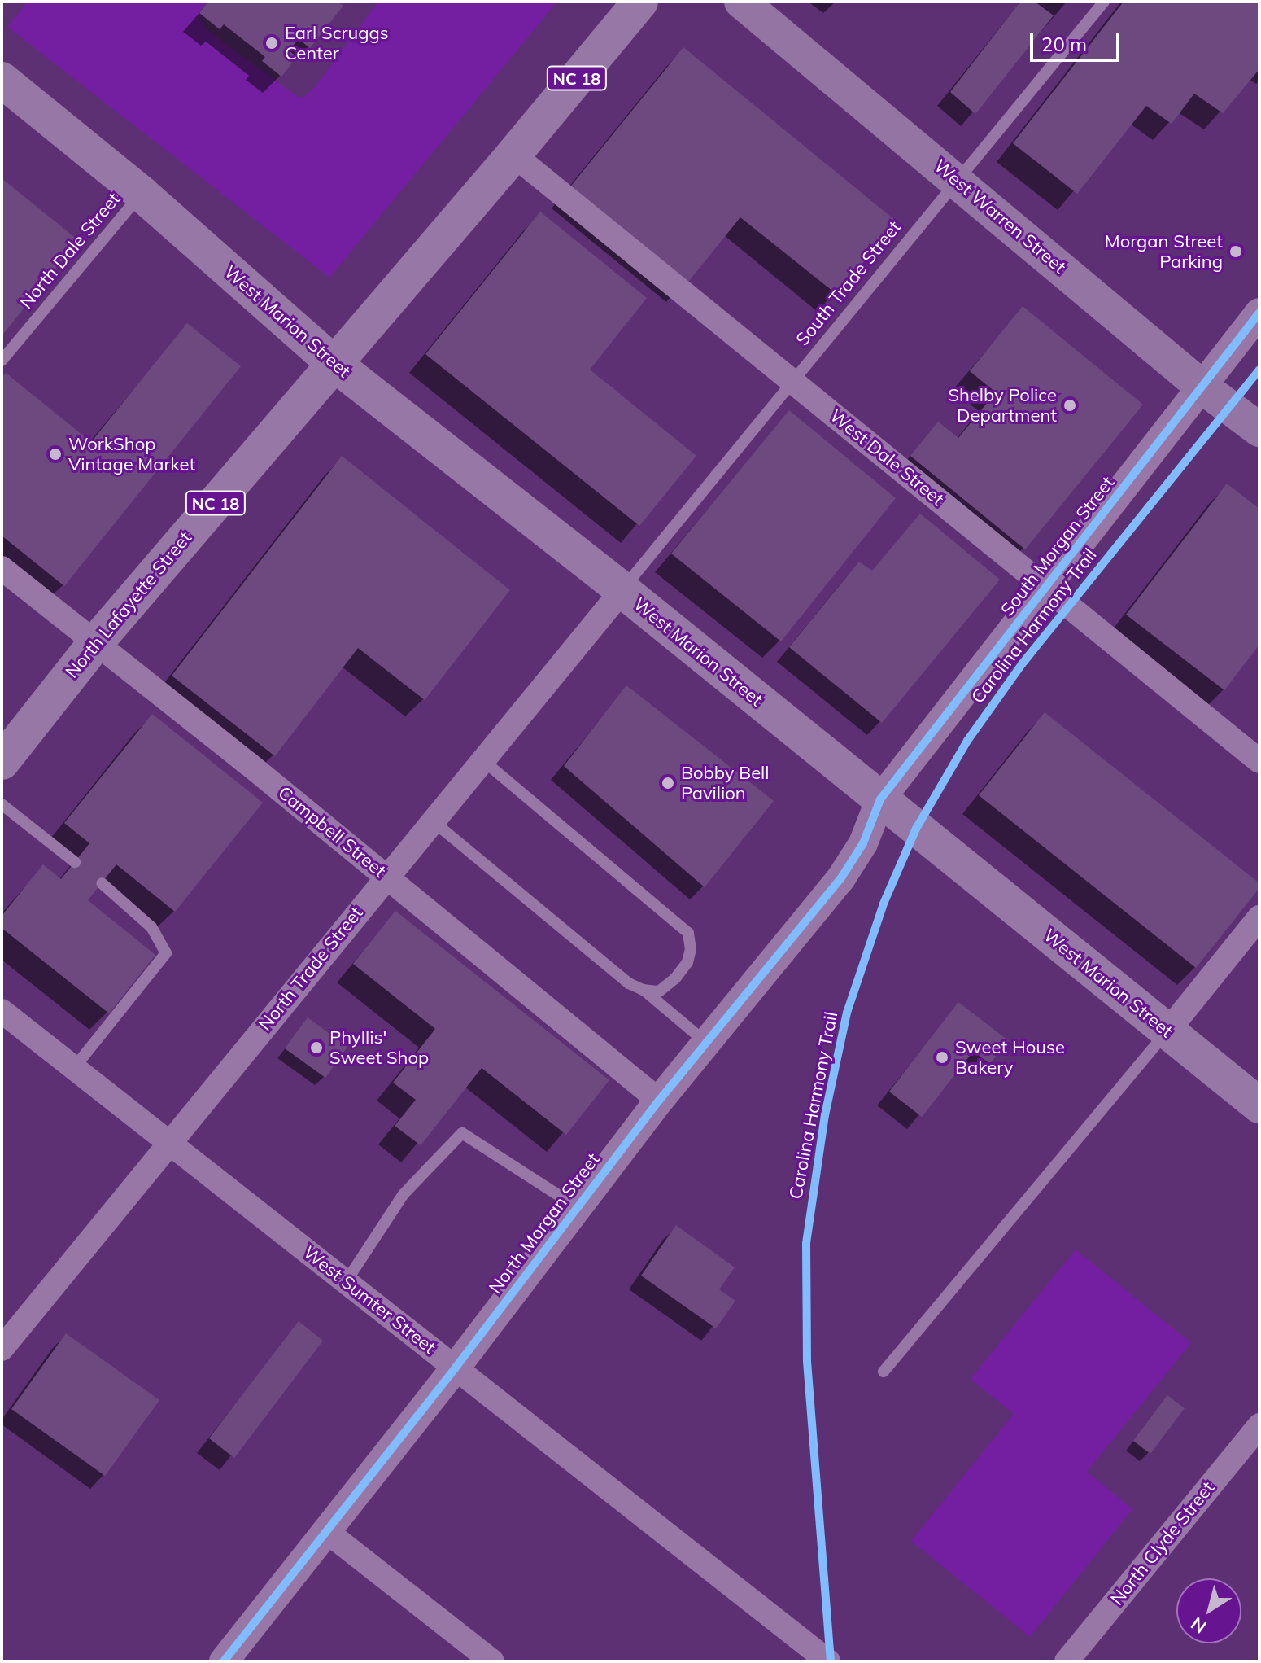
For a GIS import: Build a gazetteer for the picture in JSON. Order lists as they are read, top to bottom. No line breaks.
{"streets":{"main road":["NC 18","West Warren Street","West Marion Street","North Lafayette Street"],"street":["West Dale Street","South Morgan Street","Campbell Street","North Trade Street","North Morgan Street","West Sumter Street","North Clyde Street"],"lane":["North Dale Street","South Trade Street"],"cycle path":["Carolina Harmony Trail"]},"crossings":[["NC 18","West Dale Street"],["NC 18","North Lafayette Street"],["West Warren Street","South Trade Street"],["West Warren Street","South Morgan Street"],["North Dale Street","West Marion Street"],["South Trade Street","West Marion Street"],["South Trade Street","West Dale Street"],["South Trade Street","North Trade Street"],["West Marion Street","South Morgan Street"],["West Marion Street","North Lafayette Street"],["West Marion Street","North Trade Street"],["West Marion Street","North Morgan Street"],["West Dale Street","South Morgan Street"],["West Dale Street","North Lafayette Street"],["South Morgan Street","North Morgan Street"],["North Lafayette Street","Campbell Street"],["Campbell Street","North Trade Street"],["Campbell Street","North Morgan Street"],["North Trade Street","West Sumter Street"],["North Morgan Street","West Sumter Street"]],"places":["Earl Scruggs Center","Morgan Street Parking","Shelby Police Department","WorkShop Vintage Market","Bobby Bell Pavilion","Phyllis' Sweet Shop","Sweet House Bakery"],"scale_bar":"20 m","north":"bottom left"}
